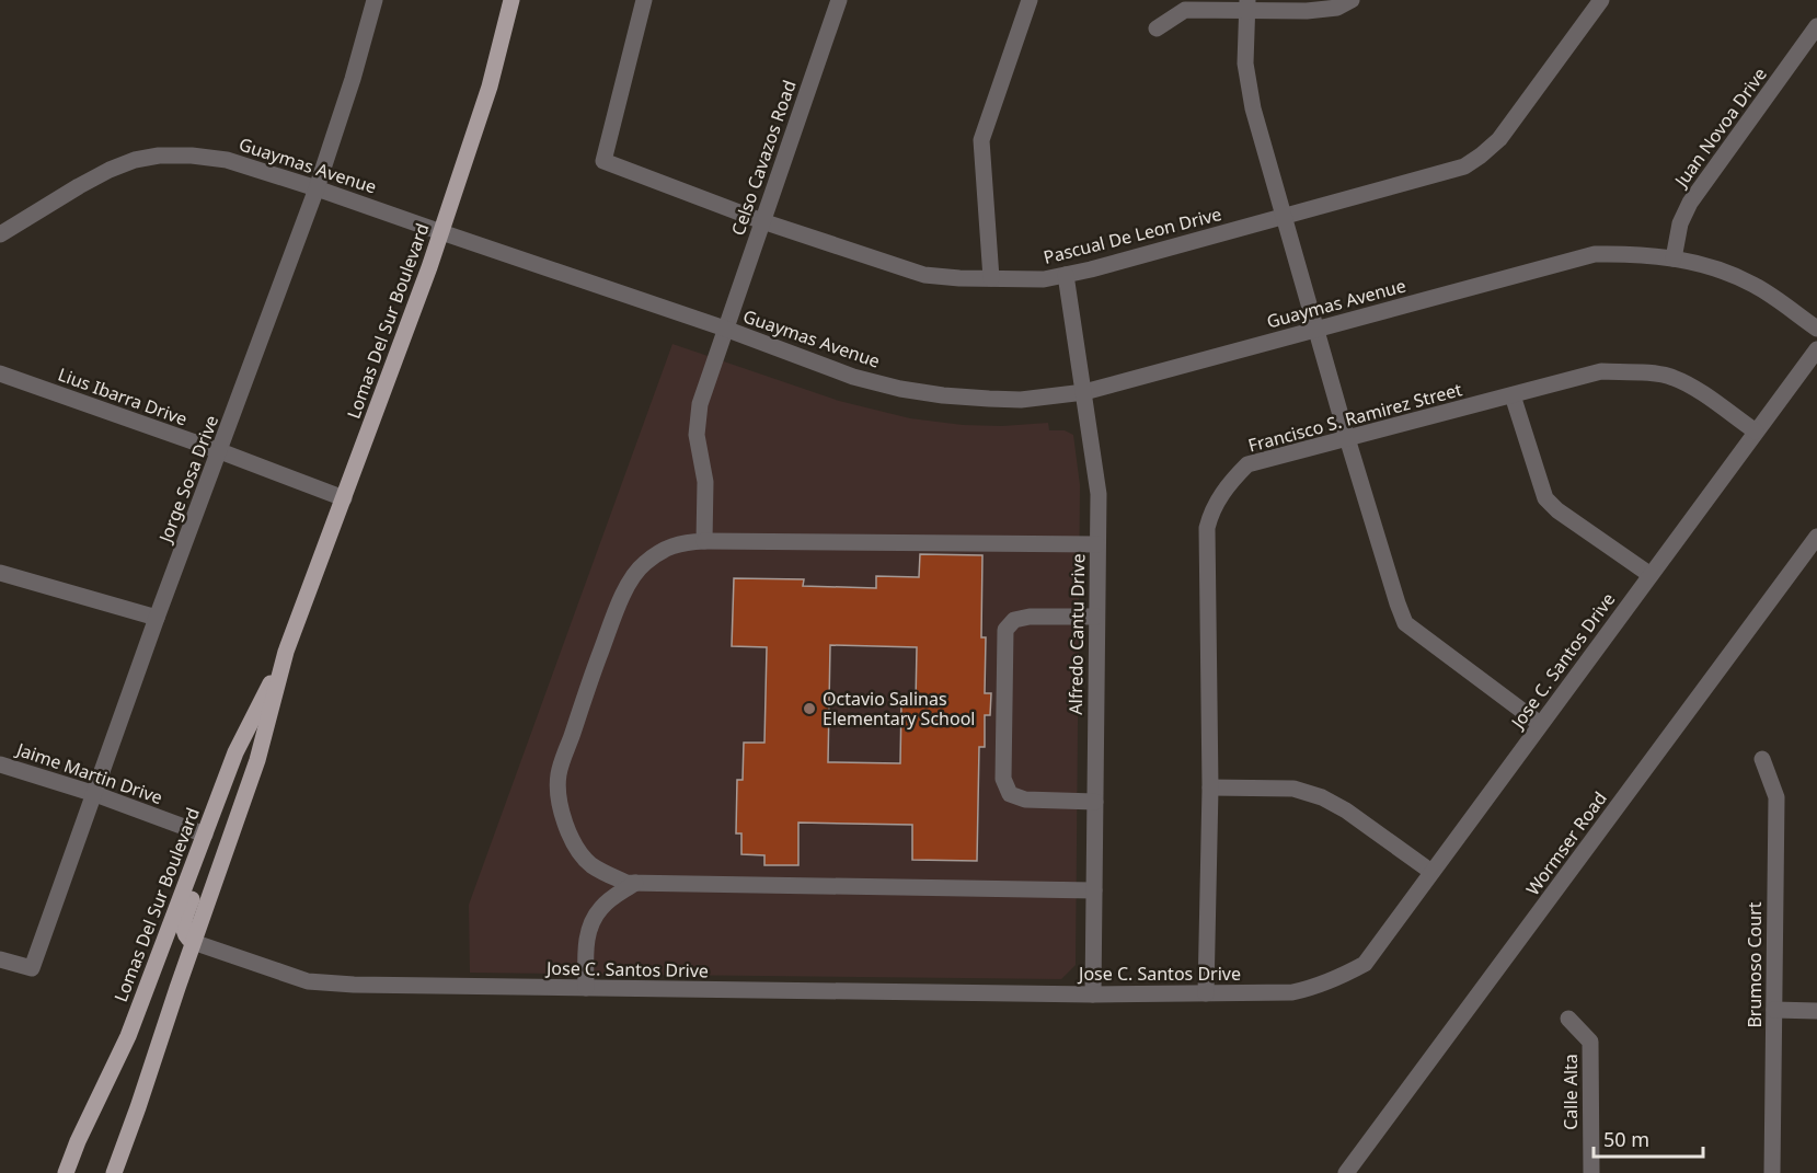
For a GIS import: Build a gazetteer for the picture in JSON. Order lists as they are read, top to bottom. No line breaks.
{"streets":{"main road":["Lomas Del Sur Boulevard"],"street":["Juan Novoa Drive","Celso Cavazos Road","Guaymas Avenue","Pascual De Leon Drive","Lius Ibarra Drive","Francisco S. Ramirez Street","Jorge Sosa Drive","Alfredo Cantu Drive","Jose C. Santos Drive","Jaime Martin Drive","Wormser Road","Brumoso Court","Calle Alta"]},"crossings":[["Juan Novoa Drive","Guaymas Avenue"],["Celso Cavazos Road","Guaymas Avenue"],["Celso Cavazos Road","Pascual De Leon Drive"],["Guaymas Avenue","Lomas Del Sur Boulevard"],["Guaymas Avenue","Jorge Sosa Drive"],["Guaymas Avenue","Alfredo Cantu Drive"],["Pascual De Leon Drive","Alfredo Cantu Drive"],["Lomas Del Sur Boulevard","Lius Ibarra Drive"],["Lomas Del Sur Boulevard","Jose C. Santos Drive"],["Lomas Del Sur Boulevard","Jaime Martin Drive"],["Lius Ibarra Drive","Jorge Sosa Drive"],["Francisco S. Ramirez Street","Jose C. Santos Drive"],["Jorge Sosa Drive","Jaime Martin Drive"],["Alfredo Cantu Drive","Jose C. Santos Drive"]],"places":["Octavio Salinas Elementary School"],"scale_bar":"50 m"}
